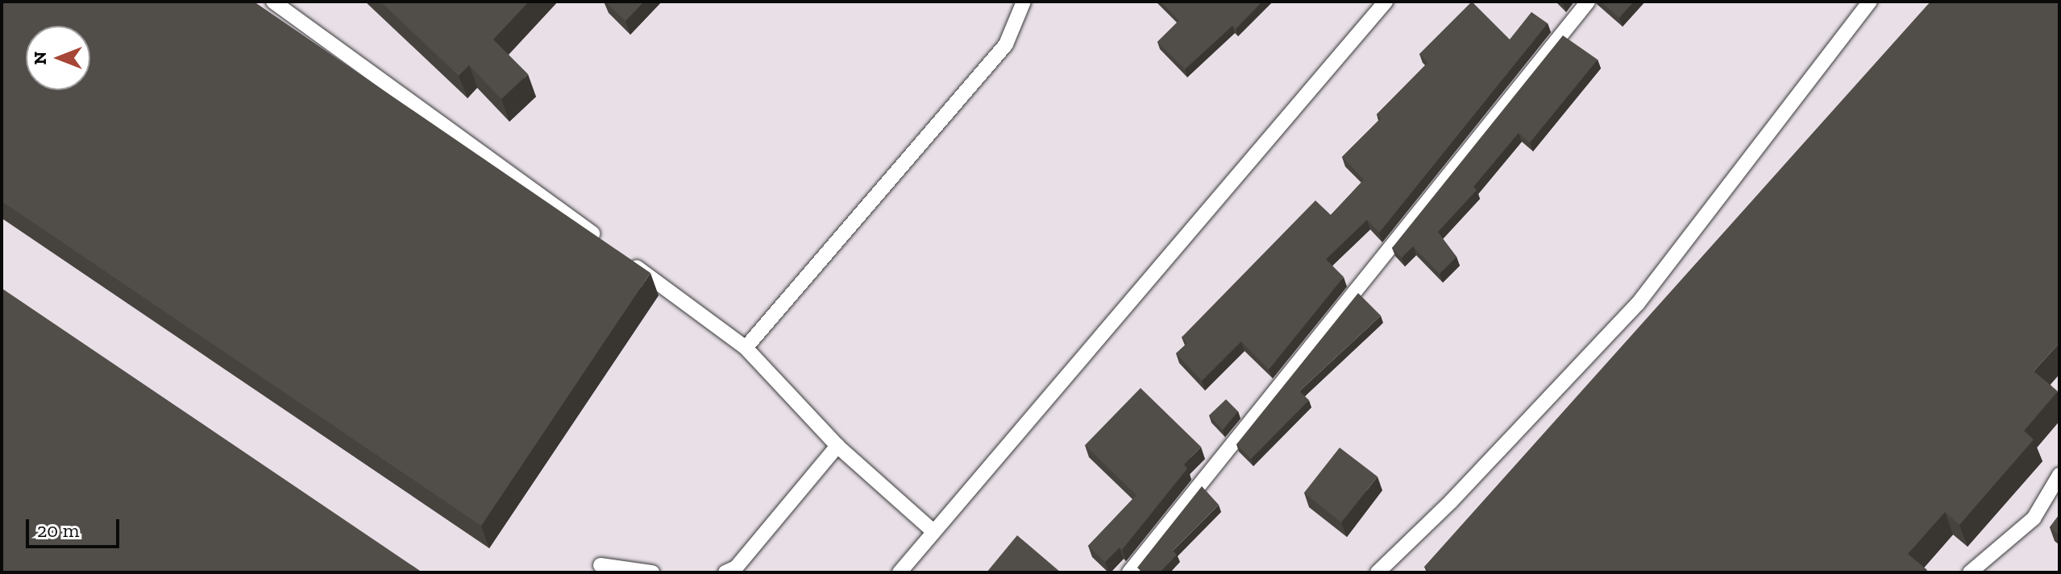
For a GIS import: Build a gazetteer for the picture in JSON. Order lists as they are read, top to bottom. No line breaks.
{"scale_bar":"20 m","north":"left"}
